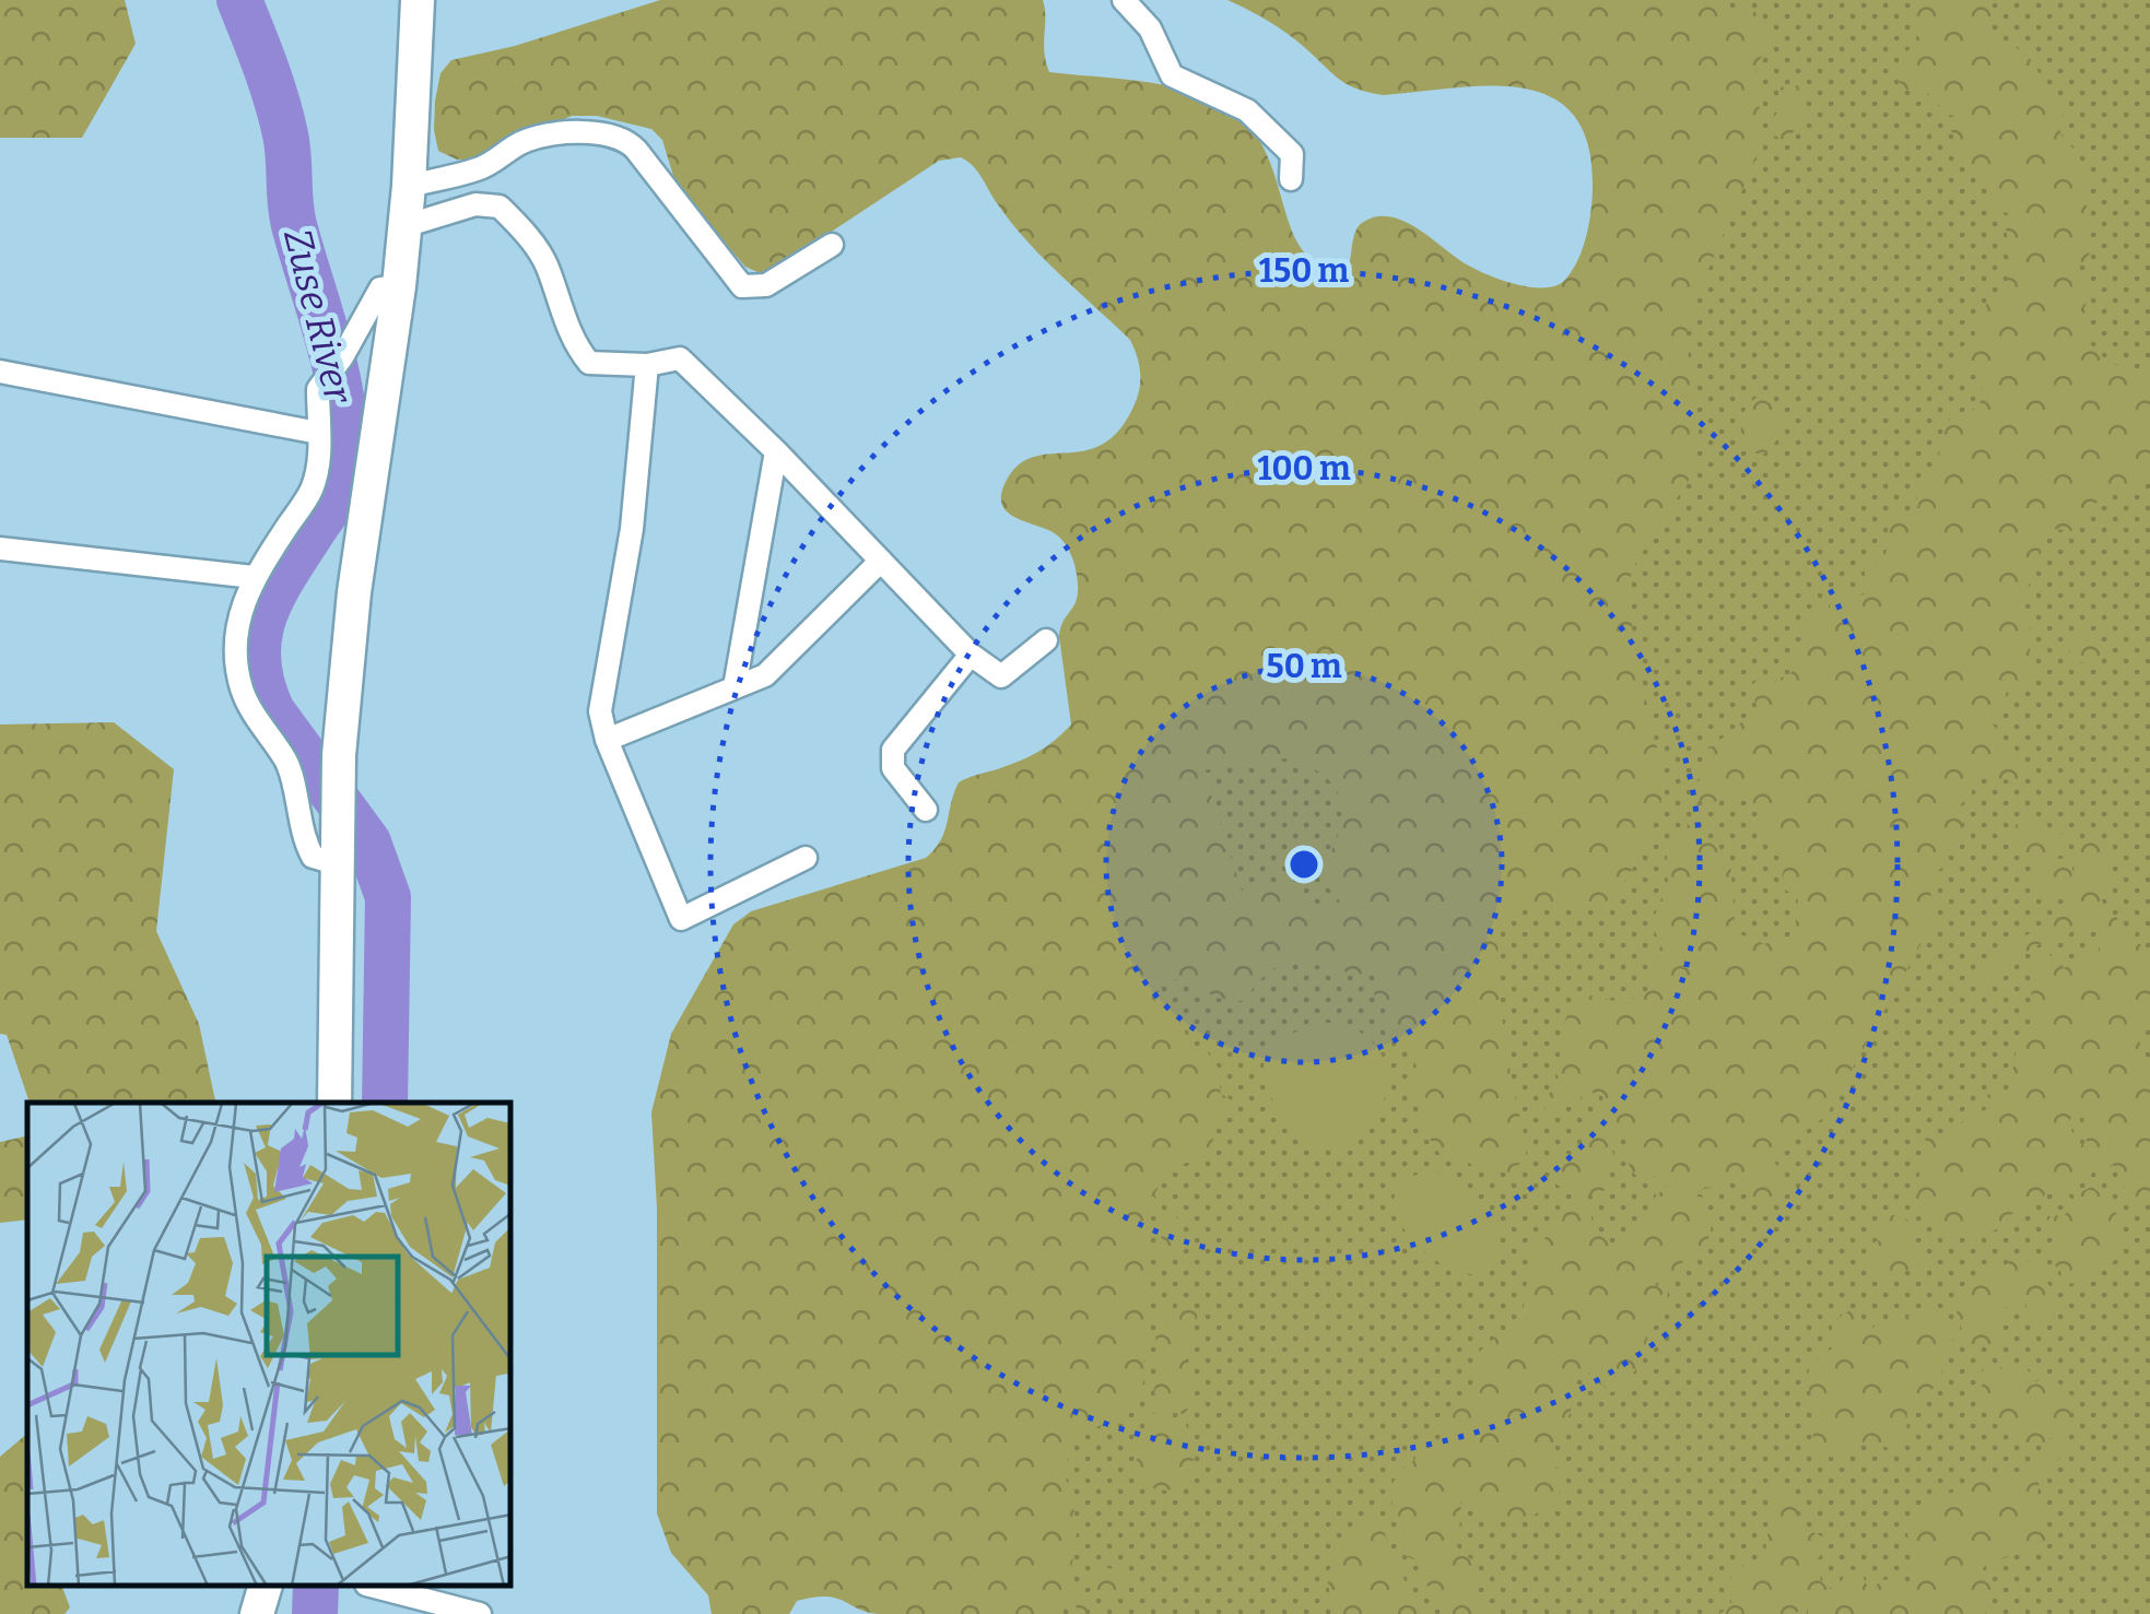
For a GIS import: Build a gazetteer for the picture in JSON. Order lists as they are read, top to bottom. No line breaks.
{"water":["Zuse River"],"rings":["150 m","100 m","50 m"]}
